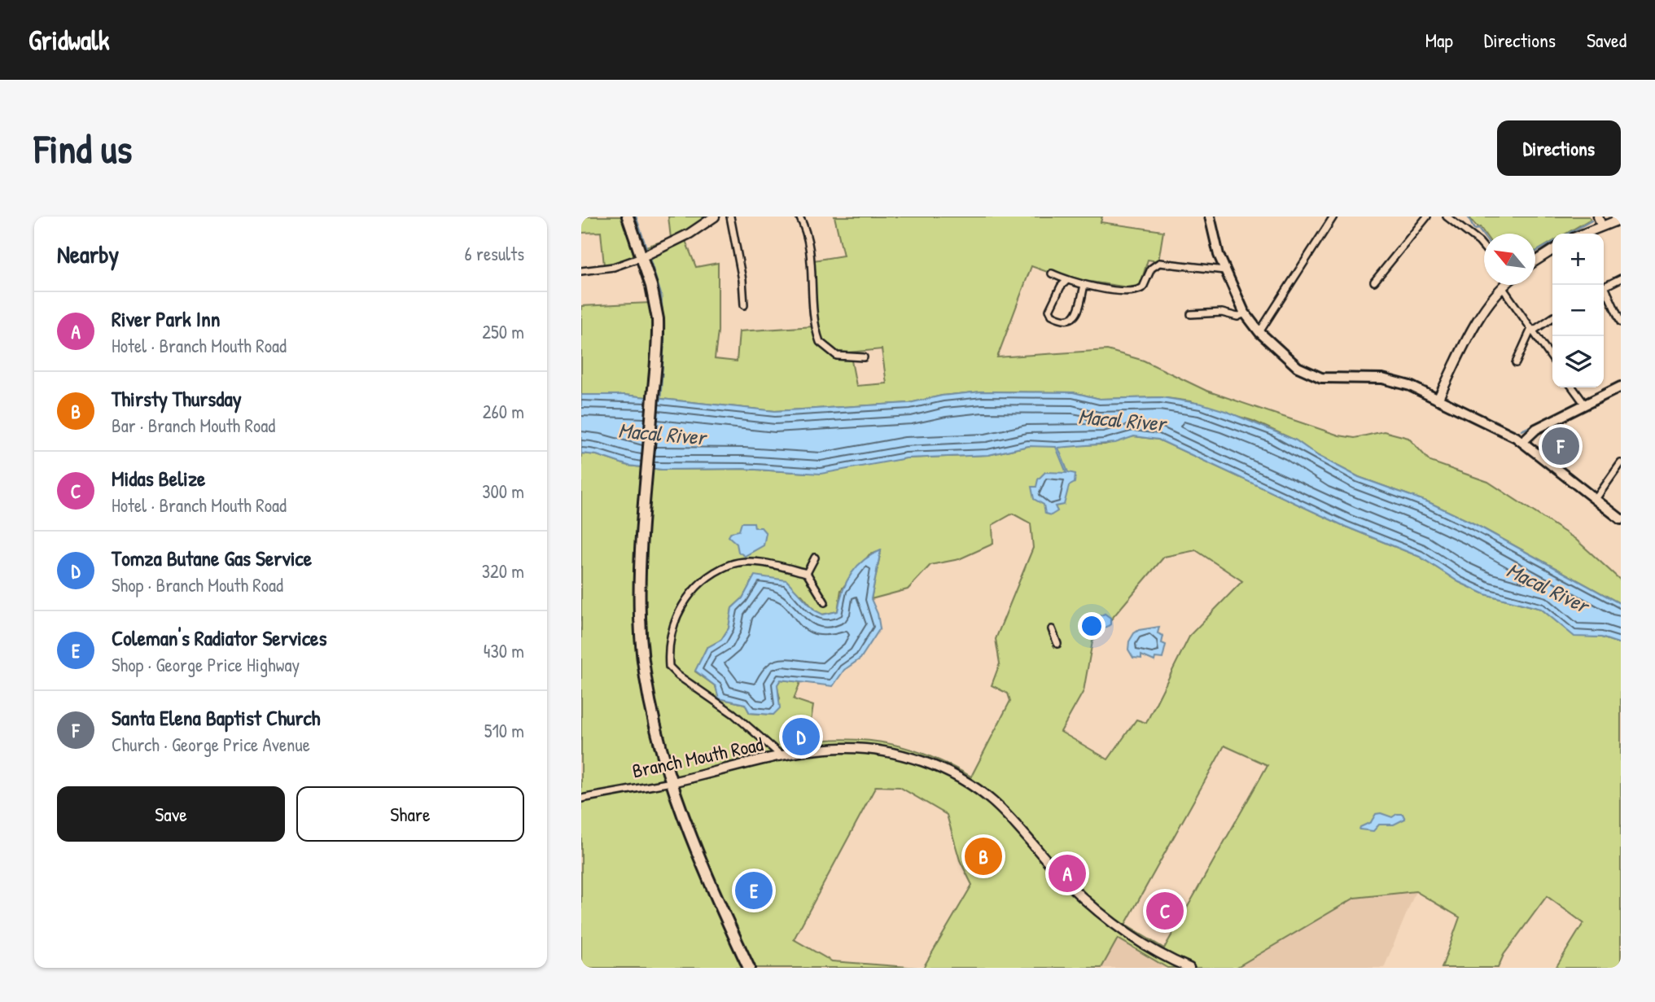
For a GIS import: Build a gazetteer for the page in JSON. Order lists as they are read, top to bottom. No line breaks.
{"streets":{"street":["Branch Mouth Road"]},"water":["Macal River"],"north":"top left","page":{"header":"Gridwalk","nav":["Map","Directions","Saved"],"buttons":["Directions",["Save","Share"]],"title":"Find us","heading":["Nearby","6 results"],"map_buttons":["+","−"],"list":[{"mark":"A","name":"River Park Inn","note":"Hotel · Branch Mouth Road","value":"250 m"},{"mark":"B","name":"Thirsty Thursday","note":"Bar · Branch Mouth Road","value":"260 m"},{"mark":"C","name":"Midas Belize","note":"Hotel · Branch Mouth Road","value":"300 m"},{"mark":"D","name":"Tomza Butane Gas Service","note":"Shop · Branch Mouth Road","value":"320 m"},{"mark":"E","name":"Coleman's Radiator Services","note":"Shop · George Price Highway","value":"430 m"},{"mark":"F","name":"Santa Elena Baptist Church","note":"Church · George Price Avenue","value":"510 m"}],"pins":["F","D","B","A","E","C"]}}
